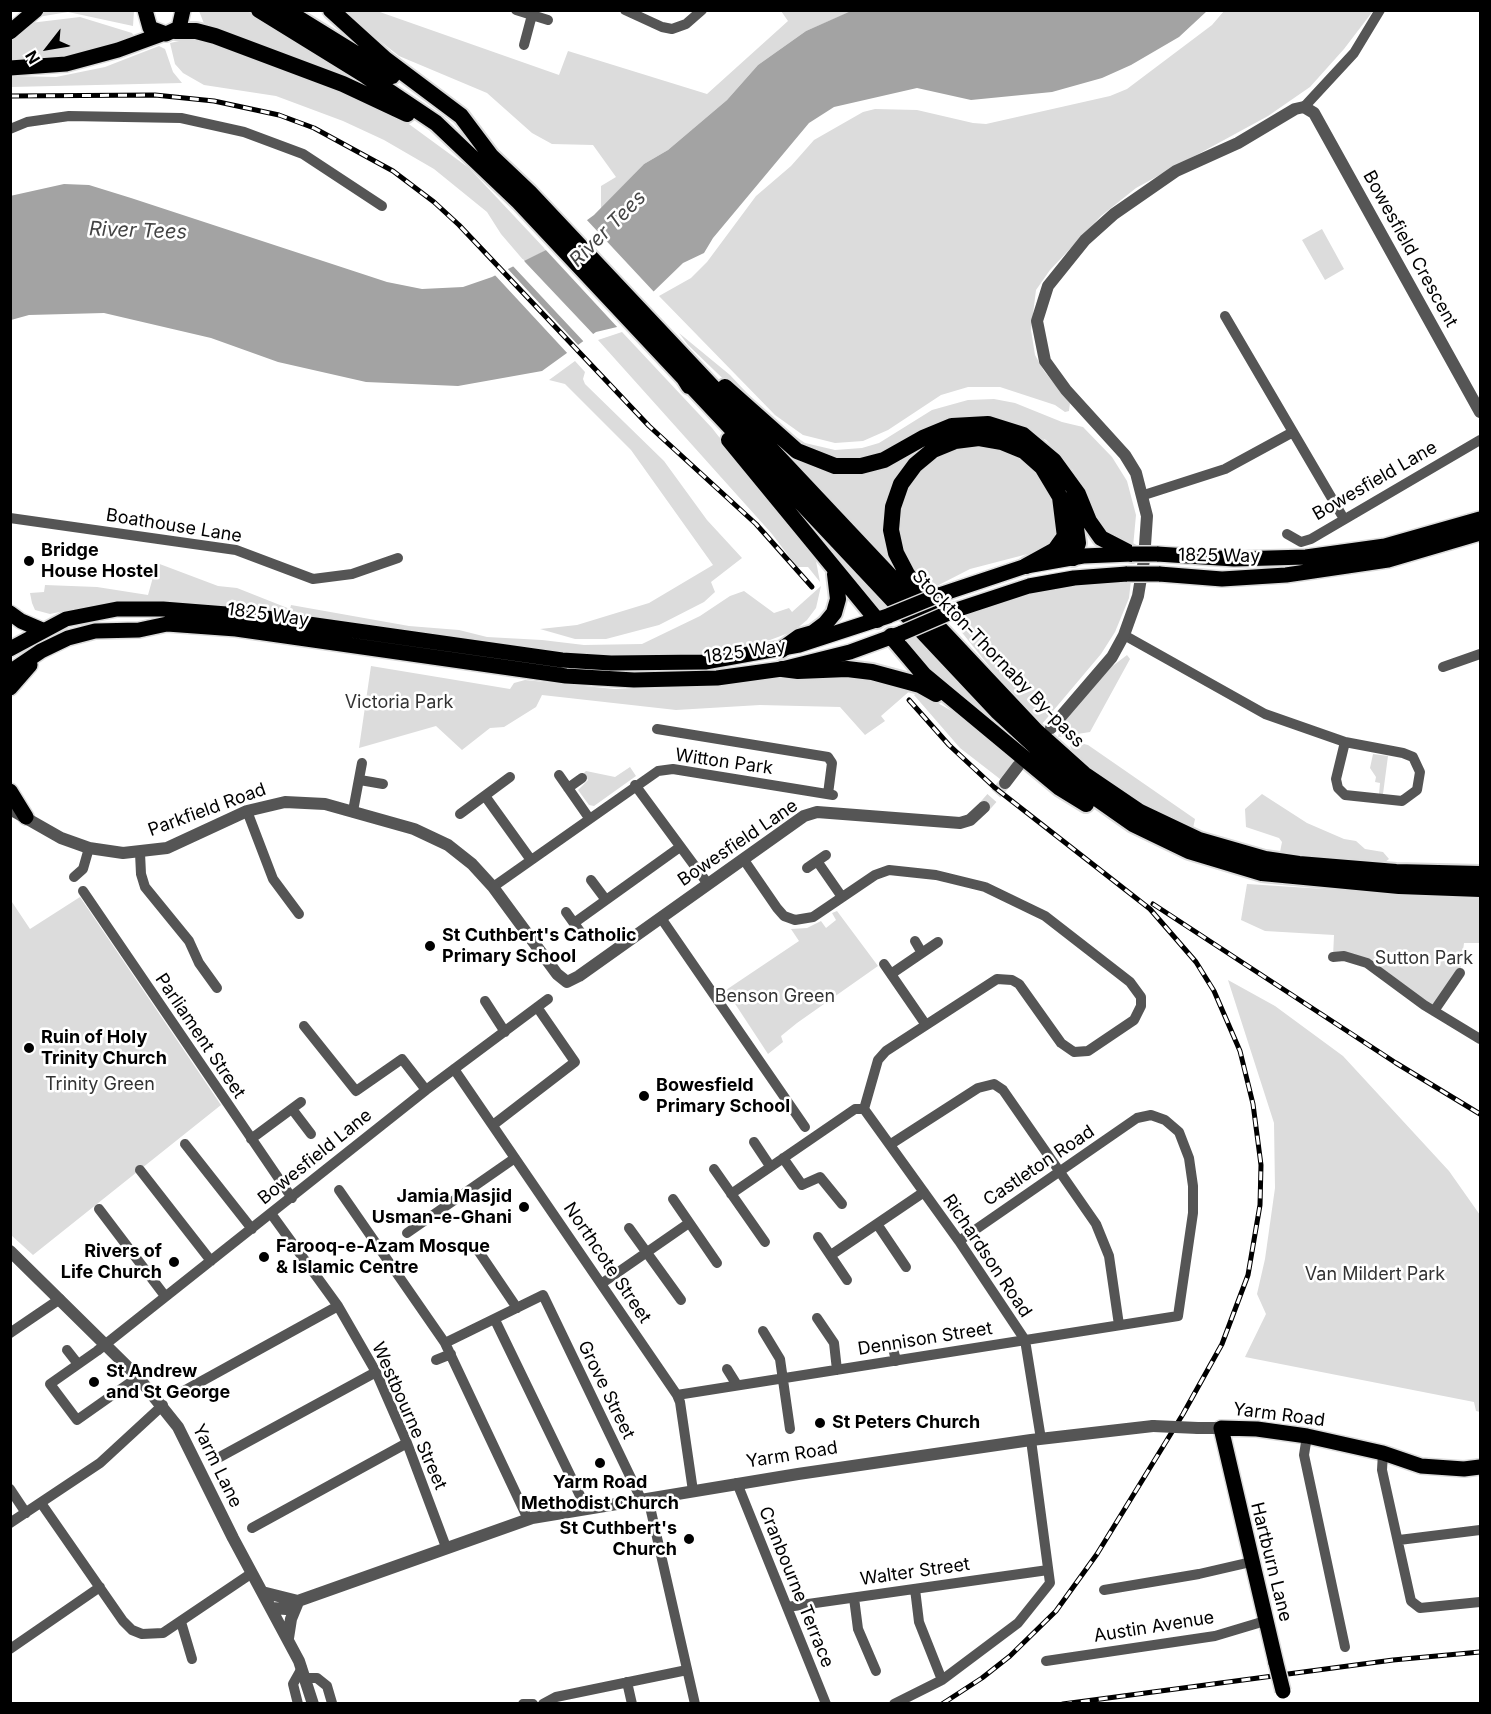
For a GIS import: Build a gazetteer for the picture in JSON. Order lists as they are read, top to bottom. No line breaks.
{"streets":{"highway":["Stockton-Thornaby By-pass"],"main road":["1825 Way","Yarm Road","Hartburn Lane"],"street":["Bowesfield Crescent","Bowesfield Lane","Boathouse Lane","Witton Park","Parkfield Road","Parliament Street","Castleton Road","Richardson Road","Northcote Street","Dennison Street","Grove Street","Westbourne Street","Yarm Lane","Walter Street","Cranbourne Terrace","Austin Avenue"]},"crossings":[["Bowesfield Lane","Parkfield Road"],["Bowesfield Lane","Parliament Street"],["Bowesfield Lane","Northcote Street"],["Bowesfield Lane","Westbourne Street"],["Bowesfield Lane","Yarm Lane"],["Witton Park","Parkfield Road"],["Castleton Road","Richardson Road"],["Castleton Road","Dennison Street"],["Richardson Road","Dennison Street"],["Richardson Road","Yarm Road"],["Richardson Road","Walter Street"],["Northcote Street","Dennison Street"],["Northcote Street","Yarm Road"],["Grove Street","Yarm Road"],["Yarm Road","Westbourne Street"],["Yarm Road","Yarm Lane"],["Yarm Road","Hartburn Lane"],["Yarm Road","Cranbourne Terrace"],["Hartburn Lane","Austin Avenue"],["Walter Street","Cranbourne Terrace"]],"water":["River Tees"],"parks":["Victoria Park","Sutton Park","Benson Green","Trinity Green","Van Mildert Park"],"places":["Bridge House Hostel","St Cuthbert's Catholic Primary School","Ruin of Holy Trinity Church","Bowesfield Primary School","Jamia Masjid Usman-e-Ghani","Farooq-e-Azam Mosque & Islamic Centre","Rivers of Life Church","St Andrew and St George","St Peters Church","Yarm Road Methodist Church","St Cuthbert's Church"],"north":"bottom left"}
